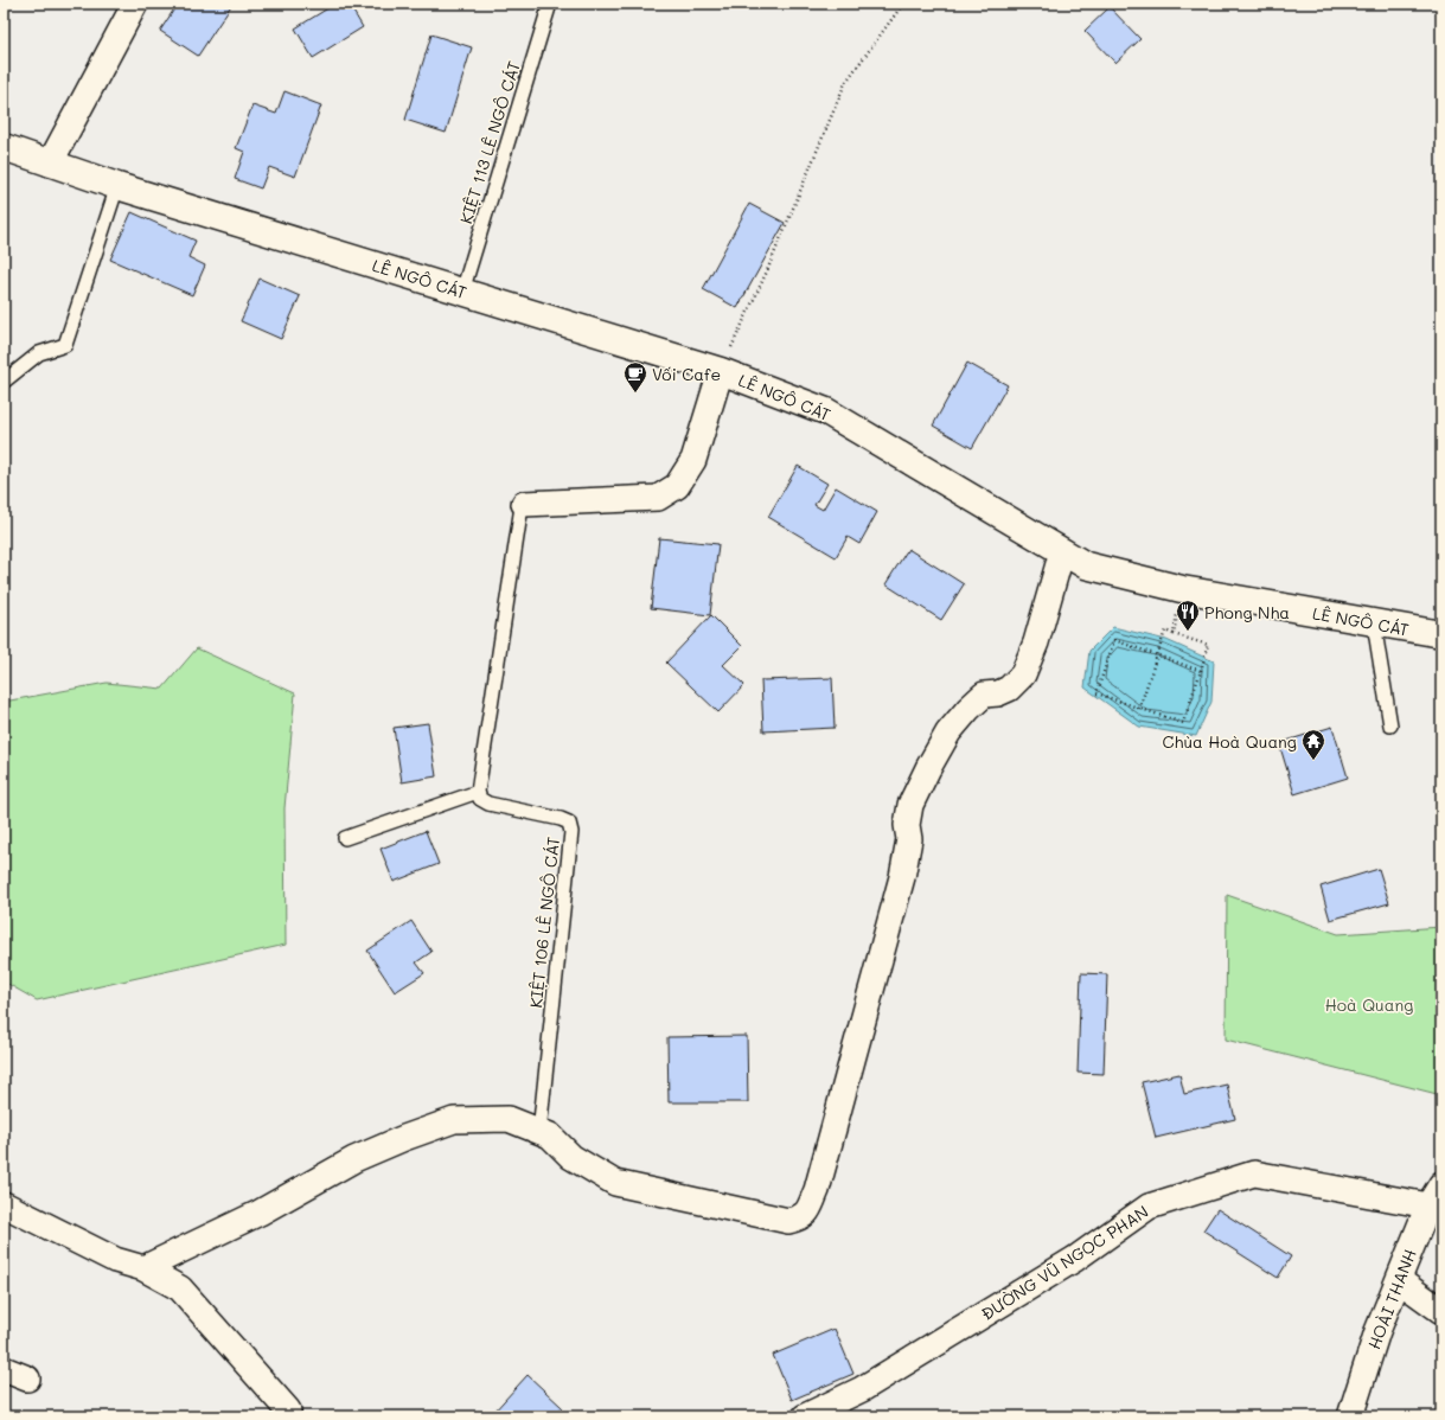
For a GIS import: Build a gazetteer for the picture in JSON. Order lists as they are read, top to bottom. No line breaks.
{"streets":{"street":["LÊ NGÔ CÁT","ĐƯỜNG VŨ NGỌC PHAN","HOÀI THANH"],"lane":["KIỆT 113 LÊ NGÔ CÁT","KIỆT 106 LÊ NGÔ CÁT"]},"crossings":[["KIỆT 113 LÊ NGÔ CÁT","LÊ NGÔ CÁT"],["ĐƯỜNG VŨ NGỌC PHAN","HOÀI THANH"]],"parks":["Hoà Quang"],"places":{"cafe":["Vối Cafe"],"restaurant":["Phong Nha"],"temple":["Chùa Hoà Quang"]}}
